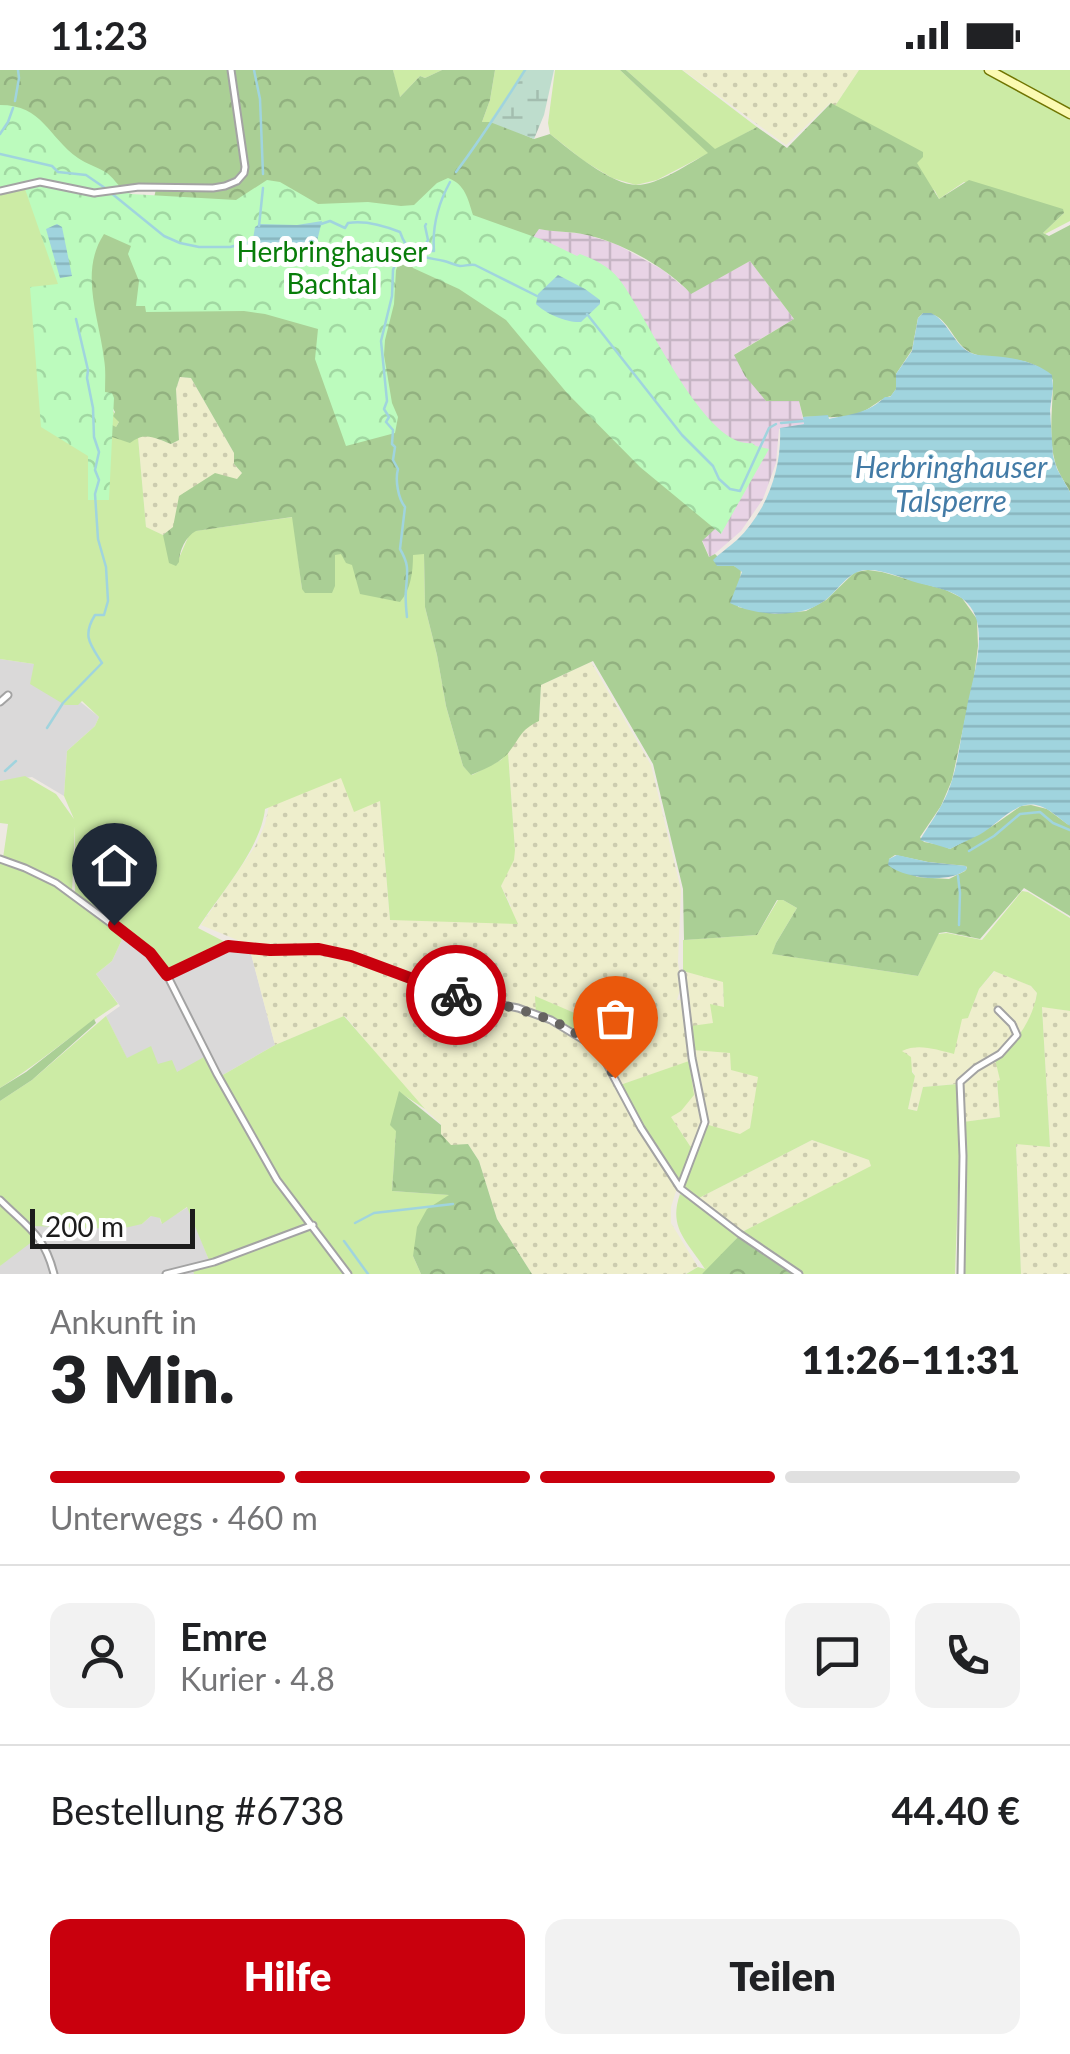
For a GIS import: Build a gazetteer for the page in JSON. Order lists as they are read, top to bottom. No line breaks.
{"water":["Herbringhauser Talsperre"],"parks":["Herbringhauser Bachtal"],"scale_bar":"200 m","page":{"status":"11:23","scale":"200 m","heading":["3 Min.","Ankunft in","11:26–11:31"],"panel":["Emre","Kurier · 4.8","Bestellung #6738","44.40 €"],"bar":"Unterwegs · 460 m","buttons":["Hilfe","Teilen"]}}
